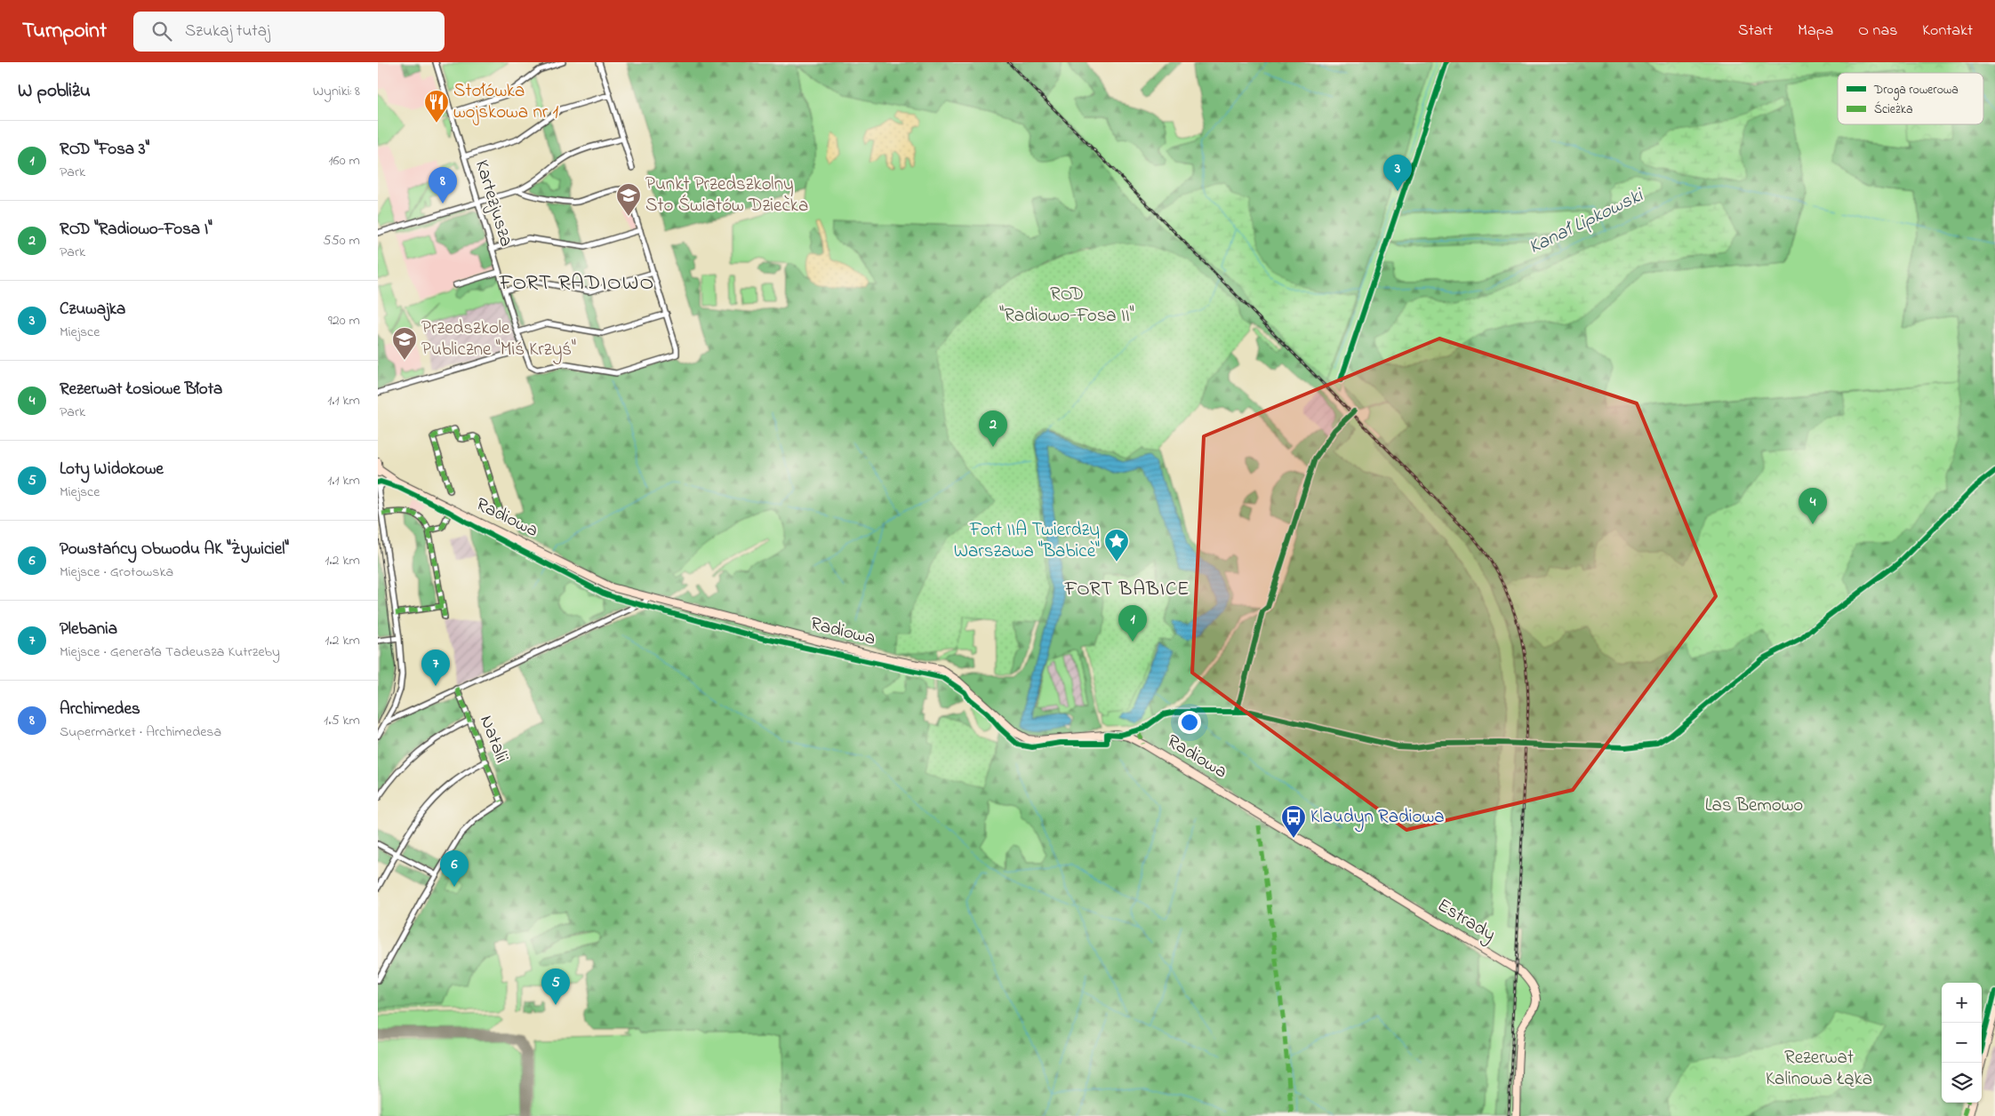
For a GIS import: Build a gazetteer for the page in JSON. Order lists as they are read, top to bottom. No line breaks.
{"streets":{"main road":["Radiowa","Estrady"],"street":["Kartezjusza","Natalii"]},"crossings":[["Radiowa","Estrady"]],"districts":["FORT RADIOWO","FORT BABICE"],"water":["Kanał Lipkowski"],"parks":["ROD \"Radiowo-Fosa II\"","Las Bemowo","Rezerwat Kalinowa Łąka"],"places":{"restaurant":["Stołówka wojskowa nr 1"],"school or university":["Punkt Przedszkolny Sto Światów Dziecka","Przedszkole Publiczne \"Miś Krzyś\""],"place":["Fort IIA Twierdzy Warszawa \"Babice\""],"bus stop":["Klaudyn Radiowa"]},"legend":["Droga rowerowa","Ścieżka"],"page":{"header":"Turnpoint","search":"Szukaj tutaj","nav":["Start","Mapa","O nas","Kontakt"],"heading":["W pobliżu","Wyniki: 8"],"list":[{"mark":"1","name":"ROD \"Fosa 3\"","note":"Park","value":"160 m"},{"mark":"2","name":"ROD \"Radiowo-Fosa I\"","note":"Park","value":"550 m"},{"mark":"3","name":"Czuwajka","note":"Miejsce","value":"920 m"},{"mark":"4","name":"Rezerwat Łosiowe Błota","note":"Park","value":"1.1 km"},{"mark":"5","name":"Loty Widokowe","note":"Miejsce","value":"1.1 km"},{"mark":"6","name":"Powstańcy Obwodu AK \"Żywiciel\"","note":"Miejsce · Grotowska","value":"1.2 km"},{"mark":"7","name":"Plebania","note":"Miejsce · Generała Tadeusza Kutrzeby","value":"1.2 km"},{"mark":"8","name":"Archimedes","note":"Supermarket · Archimedesa","value":"1.5 km"}],"pins":["3","8","2","4","1","7","6","5"],"map_buttons":["+","−"]}}
